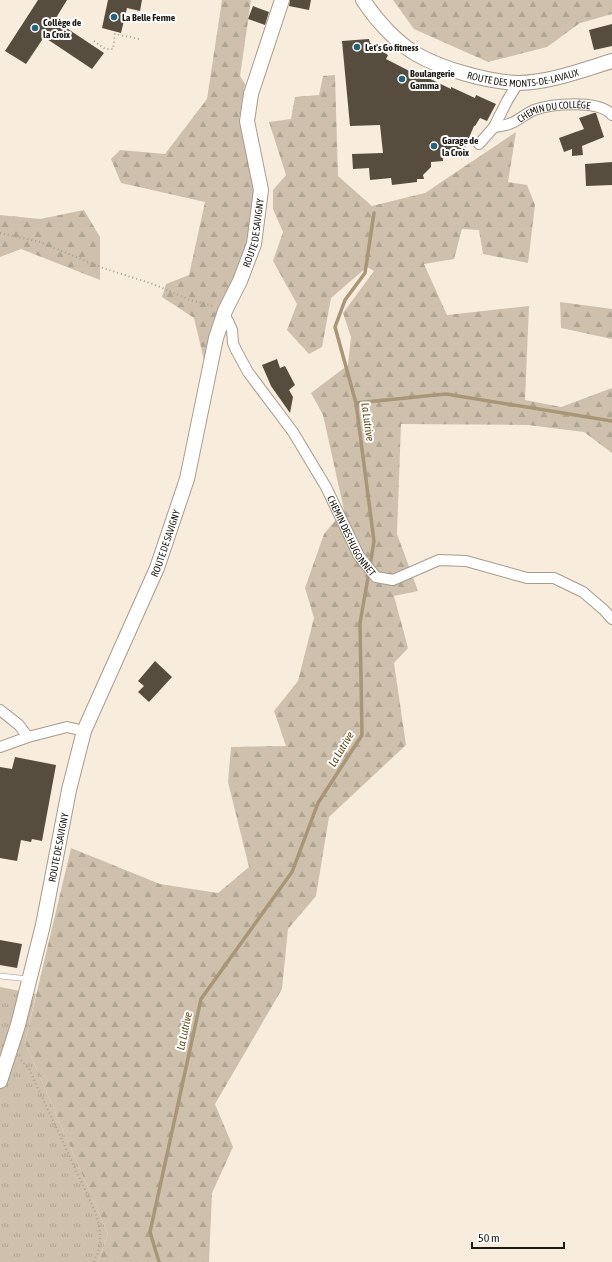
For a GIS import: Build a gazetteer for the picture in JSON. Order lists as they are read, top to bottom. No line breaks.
{"streets":{"street":["ROUTE DES MONTS-DE-LAVAUX","CHEMIN DU COLLÈGE","ROUTE DE SAVIGNY","CHEMIN DES HUGONNET"]},"crossings":[["ROUTE DE SAVIGNY","CHEMIN DES HUGONNET"]],"water":["La Lutrive"],"places":["La Belle Ferme","Collège de la Croix","Let's Go fitness","Boulangerie Gamma","Garage de la Croix"],"scale_bar":"50 m"}
